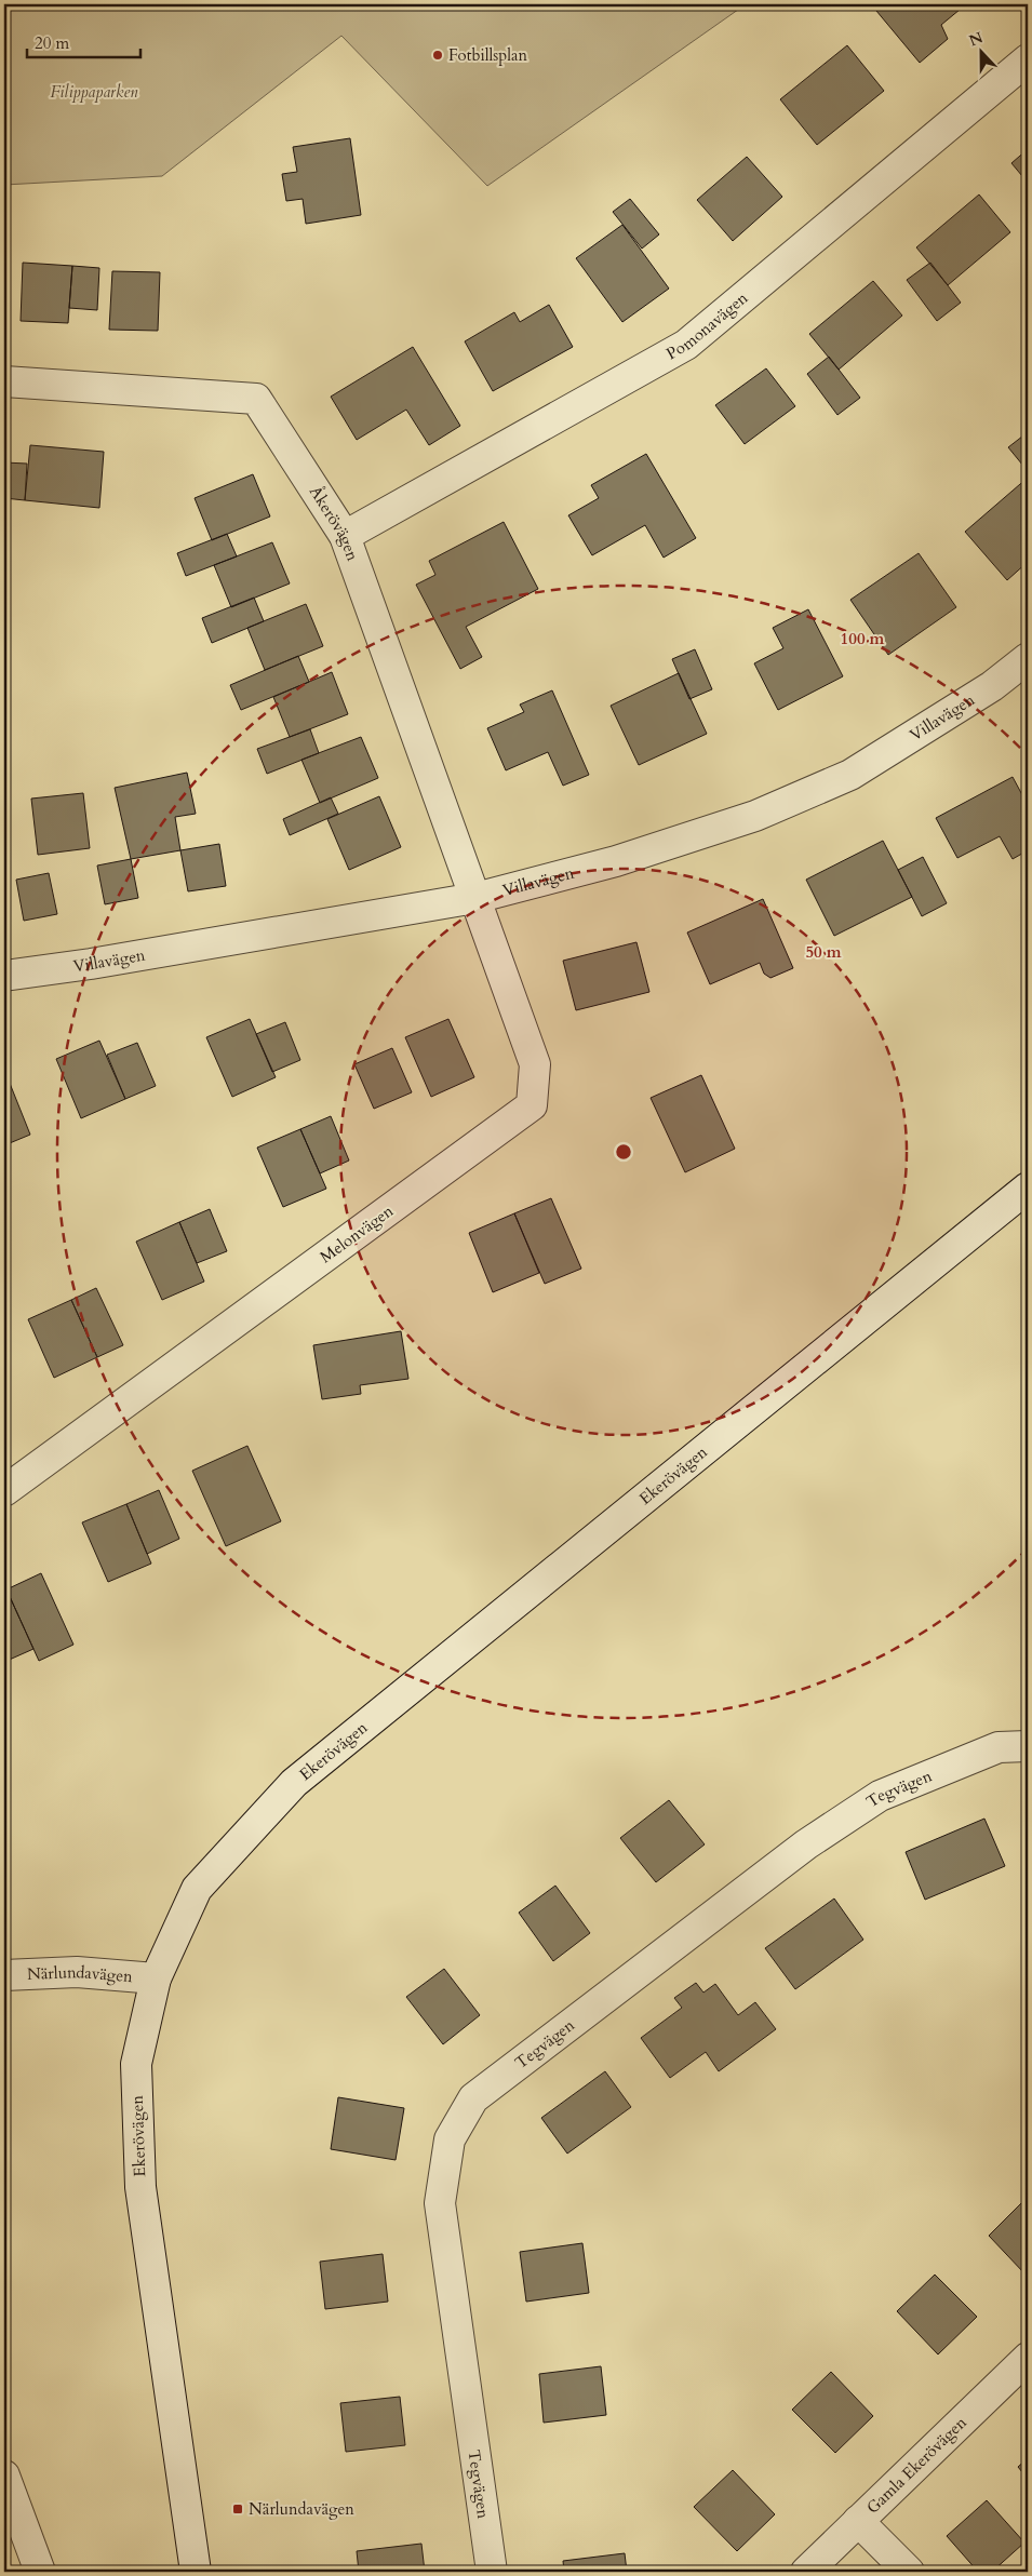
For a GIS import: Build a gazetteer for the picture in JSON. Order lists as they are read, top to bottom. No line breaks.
{"streets":{"street":["Pomonavägen","Åkerövägen","Villavägen","Melonvägen","Ekerövägen","Tegvägen","Närlundavägen","Gamla Ekerövägen"]},"crossings":[["Pomonavägen","Åkerövägen"],["Åkerövägen","Villavägen"],["Åkerövägen","Melonvägen"],["Villavägen","Melonvägen"],["Ekerövägen","Närlundavägen"]],"parks":["Filippaparken"],"places":{"other":["Fotbillsplan"],"transit":["Närlundavägen"]},"scale_bar":"20 m","north":"top","rings":["100 m","50 m"]}
